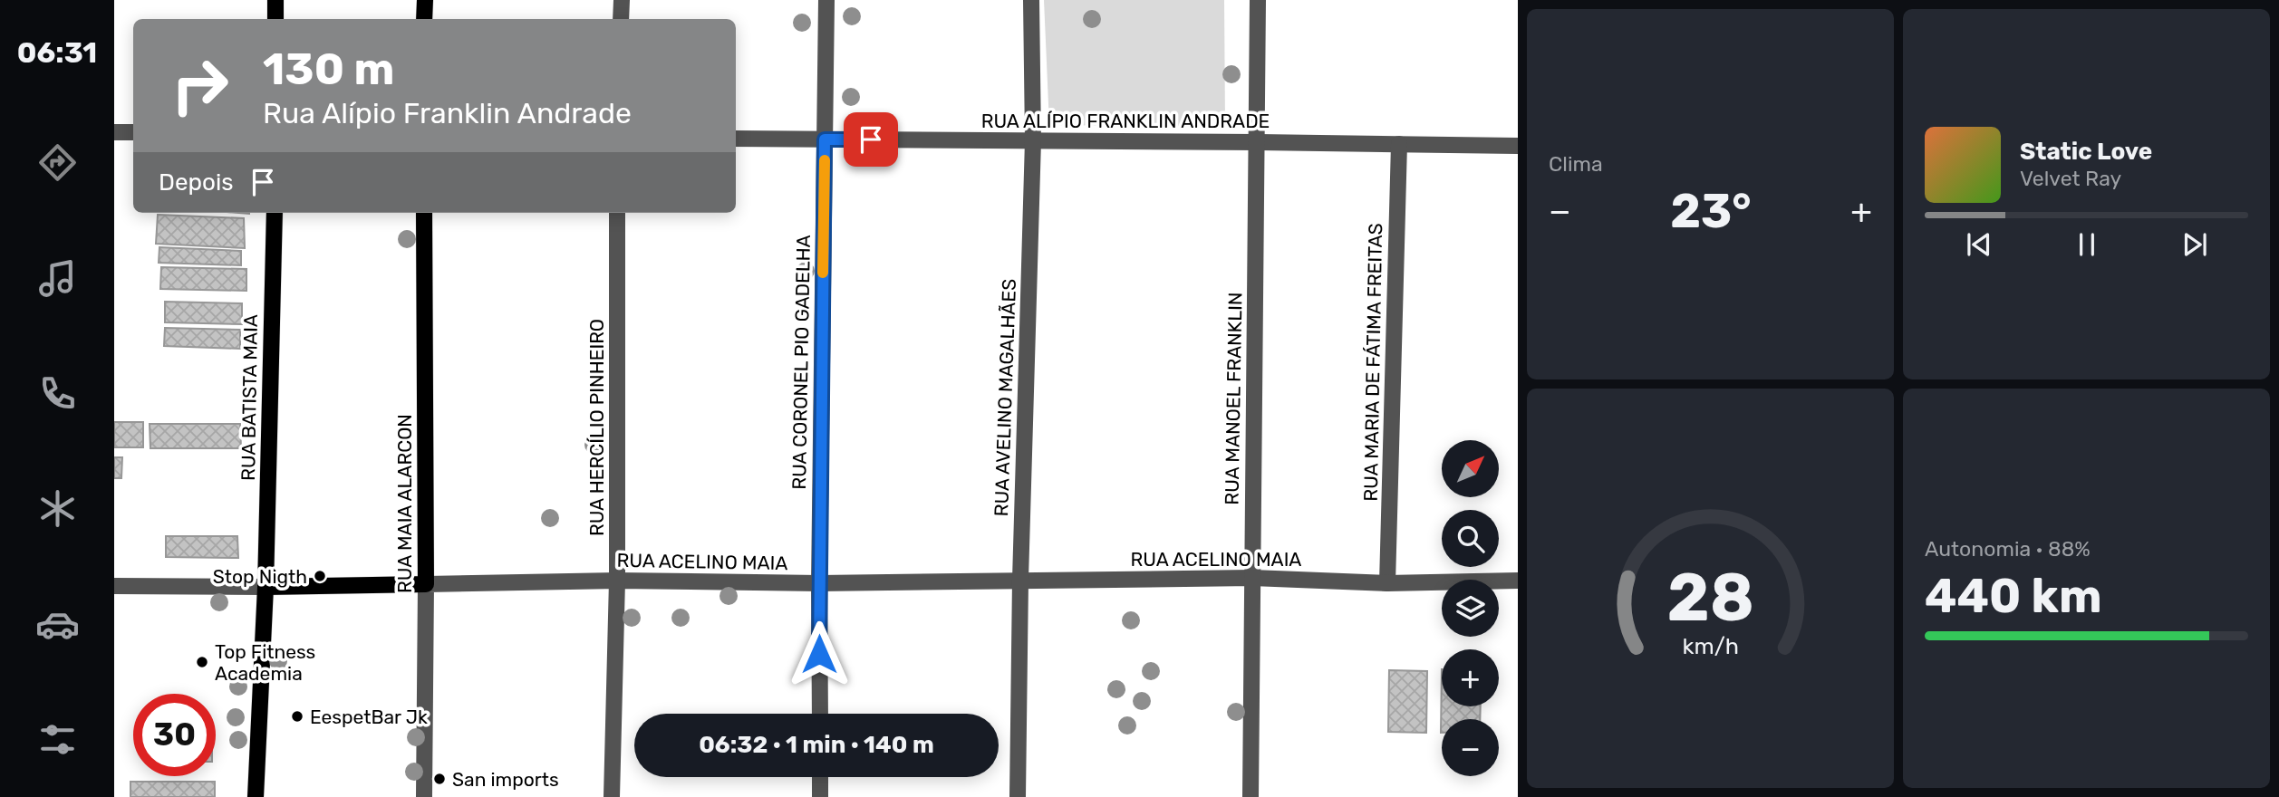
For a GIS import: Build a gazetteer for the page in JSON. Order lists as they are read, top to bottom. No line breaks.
{"streets":{"main road":["RUA BATISTA MAIA","RUA MAIA ALARCON","RUA ACELINO MAIA"],"street":["RUA ALÍPIO FRANKLIN ANDRADE","RUA CORONEL PIO GADELHA","RUA MARIA DE FÁTIMA FREITAS","RUA AVELINO MAGALHÃES","RUA MANOEL FRANKLIN","RUA HERCÍLIO PINHEIRO"]},"crossings":[["RUA ALÍPIO FRANKLIN ANDRADE","RUA CORONEL PIO GADELHA"],["RUA ALÍPIO FRANKLIN ANDRADE","RUA MARIA DE FÁTIMA FREITAS"],["RUA ALÍPIO FRANKLIN ANDRADE","RUA AVELINO MAGALHÃES"],["RUA ALÍPIO FRANKLIN ANDRADE","RUA MANOEL FRANKLIN"],["RUA CORONEL PIO GADELHA","RUA ACELINO MAIA"],["RUA MARIA DE FÁTIMA FREITAS","RUA ACELINO MAIA"],["RUA BATISTA MAIA","RUA ACELINO MAIA"],["RUA AVELINO MAGALHÃES","RUA ACELINO MAIA"],["RUA MANOEL FRANKLIN","RUA ACELINO MAIA"],["RUA HERCÍLIO PINHEIRO","RUA ACELINO MAIA"],["RUA MAIA ALARCON","RUA ACELINO MAIA"]],"places":["Stop Nigth","Top Fitness Academia","EespetBar Jk","San imports"],"north":"top right","page":{"tabs":"06:31","tile":["Clima",["Autonomia · 88%","440 km"]],"turn":["130 m","Rua Alípio Franklin Andrade"],"song":["Static Love","Velvet Ray"],"then":"Depois","heat":["−","23°","+"],"map_buttons":["+","−"],"limit":"30","trip":"06:32 · 1 min · 140 m","gauge":["28","km/h"]}}
